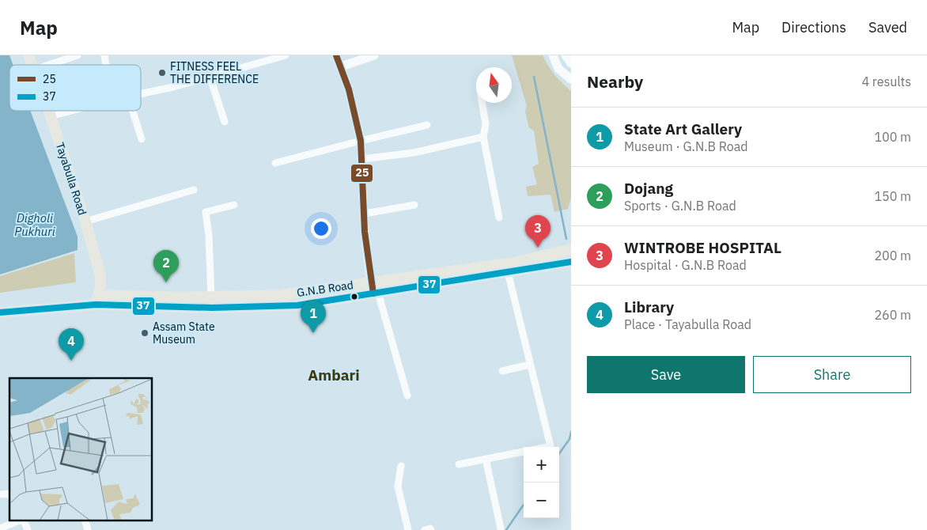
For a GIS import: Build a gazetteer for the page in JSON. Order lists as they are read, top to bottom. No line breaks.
{"streets":{"main road":["Tayabulla Road","G.N.B Road"]},"crossings":[["Tayabulla Road","G.N.B Road"]],"districts":["Ambari"],"water":["Digholi Pukhuri"],"places":["FITNESS FEEL THE DIFFERENCE","Assam State Museum"],"lines":["transit line 25","transit line 37"],"legend":["25","37"],"north":"top","page":{"header":"Map","nav":["Map","Directions","Saved"],"heading":["Nearby","4 results"],"list":[{"mark":"1","name":"State Art Gallery","note":"Museum · G.N.B Road","value":"100 m"},{"mark":"2","name":"Dojang","note":"Sports · G.N.B Road","value":"150 m"},{"mark":"3","name":"WINTROBE HOSPITAL","note":"Hospital · G.N.B Road","value":"200 m"},{"mark":"4","name":"Library","note":"Place · Tayabulla Road","value":"260 m"}],"pins":["3","2","1","4"],"buttons":["Save","Share"],"map_buttons":["+","−"]}}
